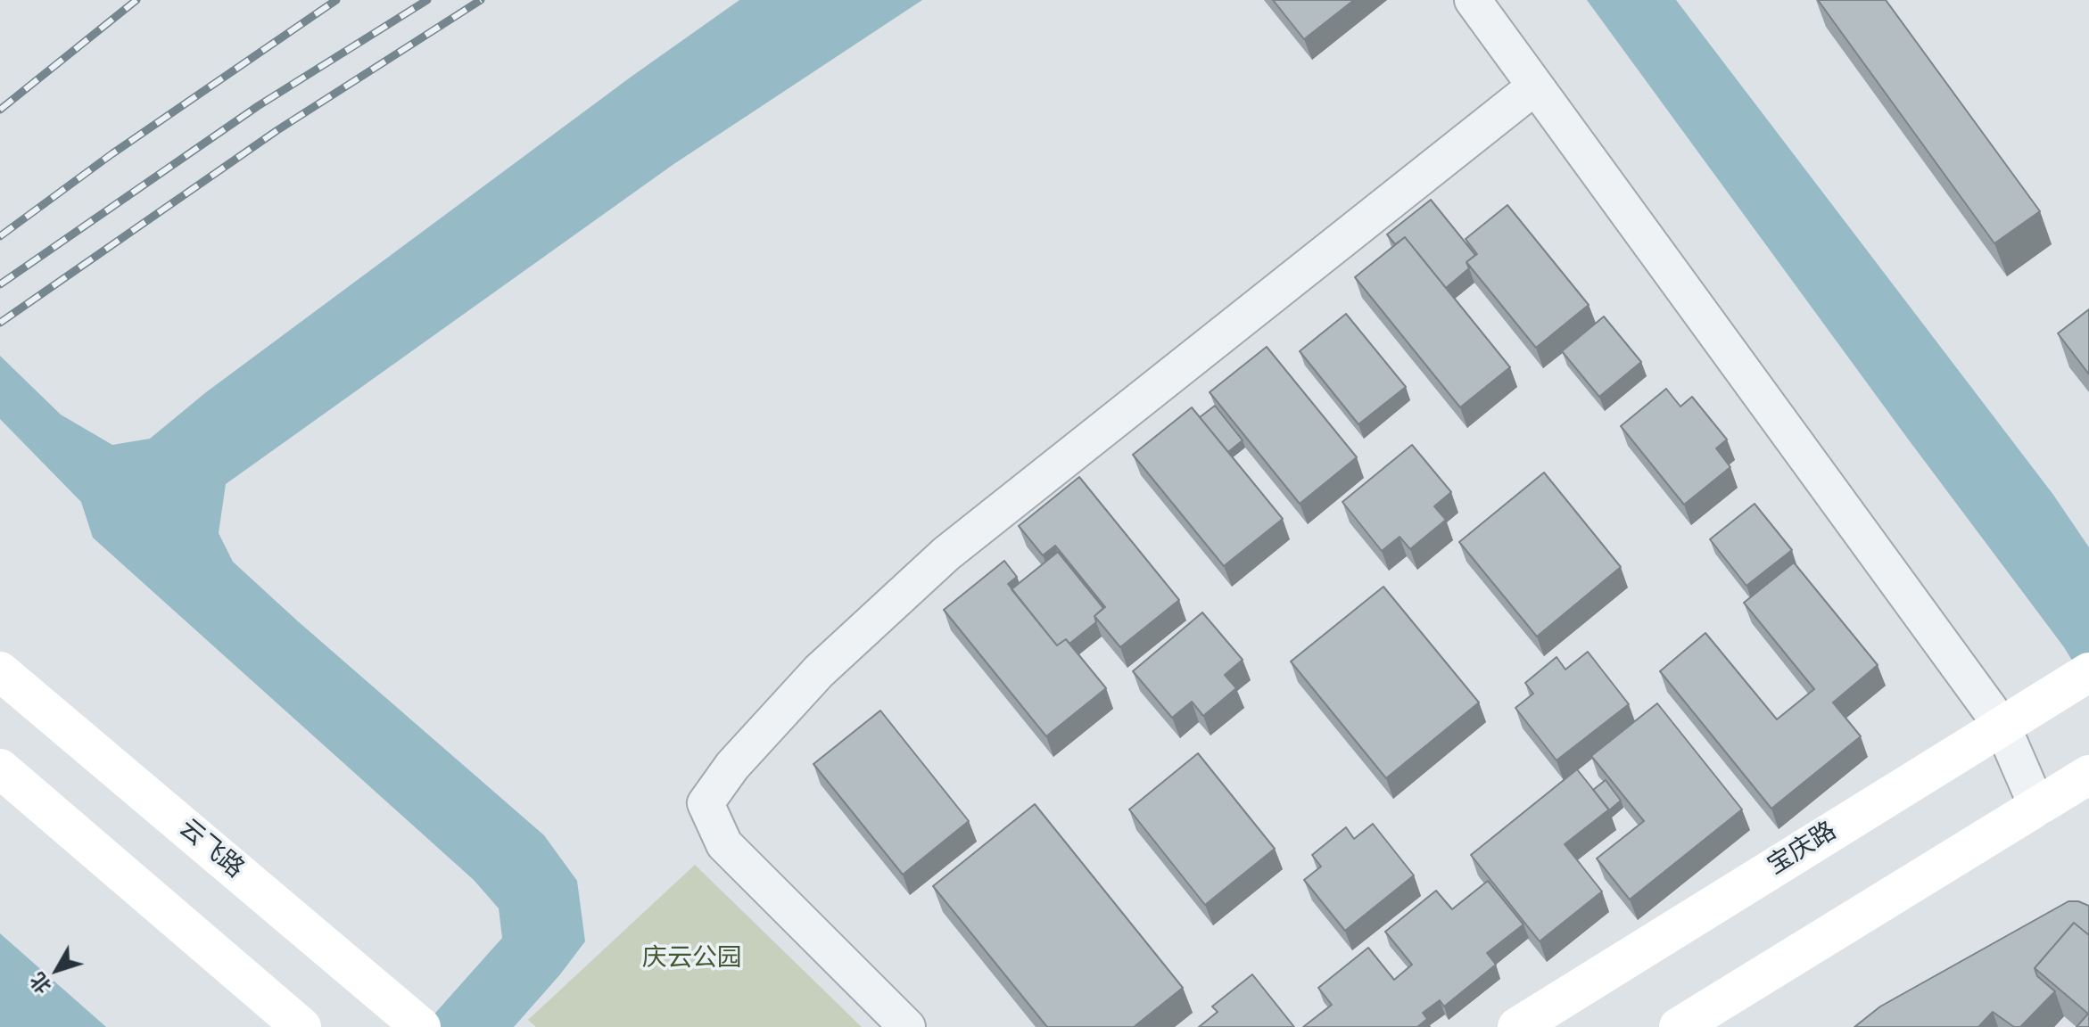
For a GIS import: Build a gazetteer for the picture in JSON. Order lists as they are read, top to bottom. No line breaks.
{"streets":{"main road":["云飞路","宝庆路"]},"parks":["庆云公园"],"north":"bottom left"}
